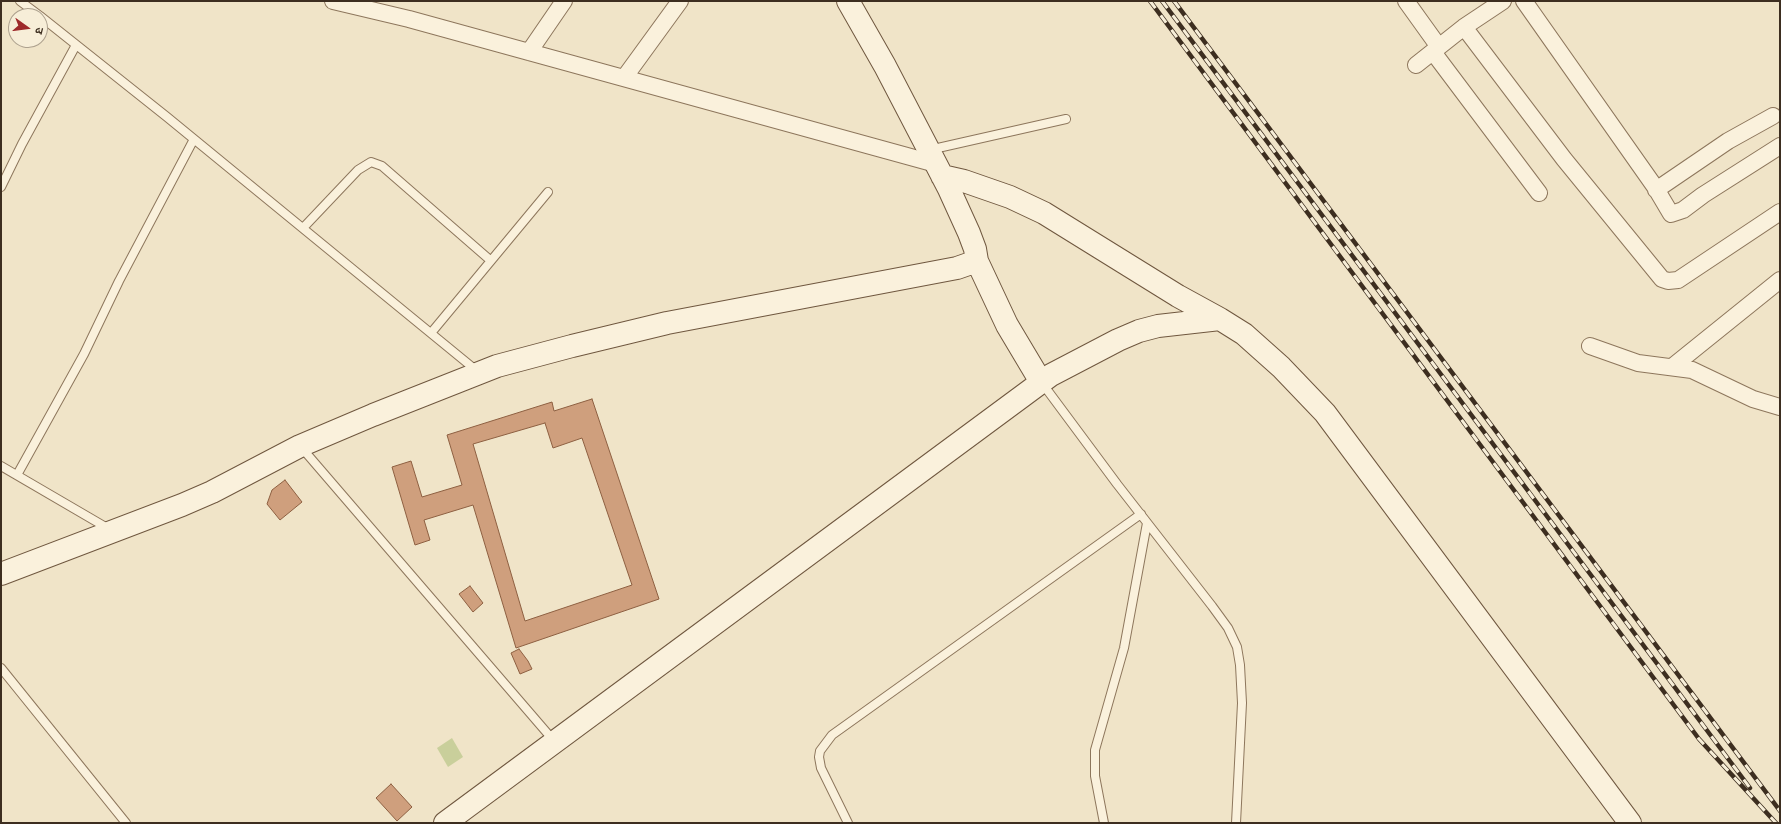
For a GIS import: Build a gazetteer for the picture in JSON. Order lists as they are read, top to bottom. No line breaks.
{"north":"right"}
